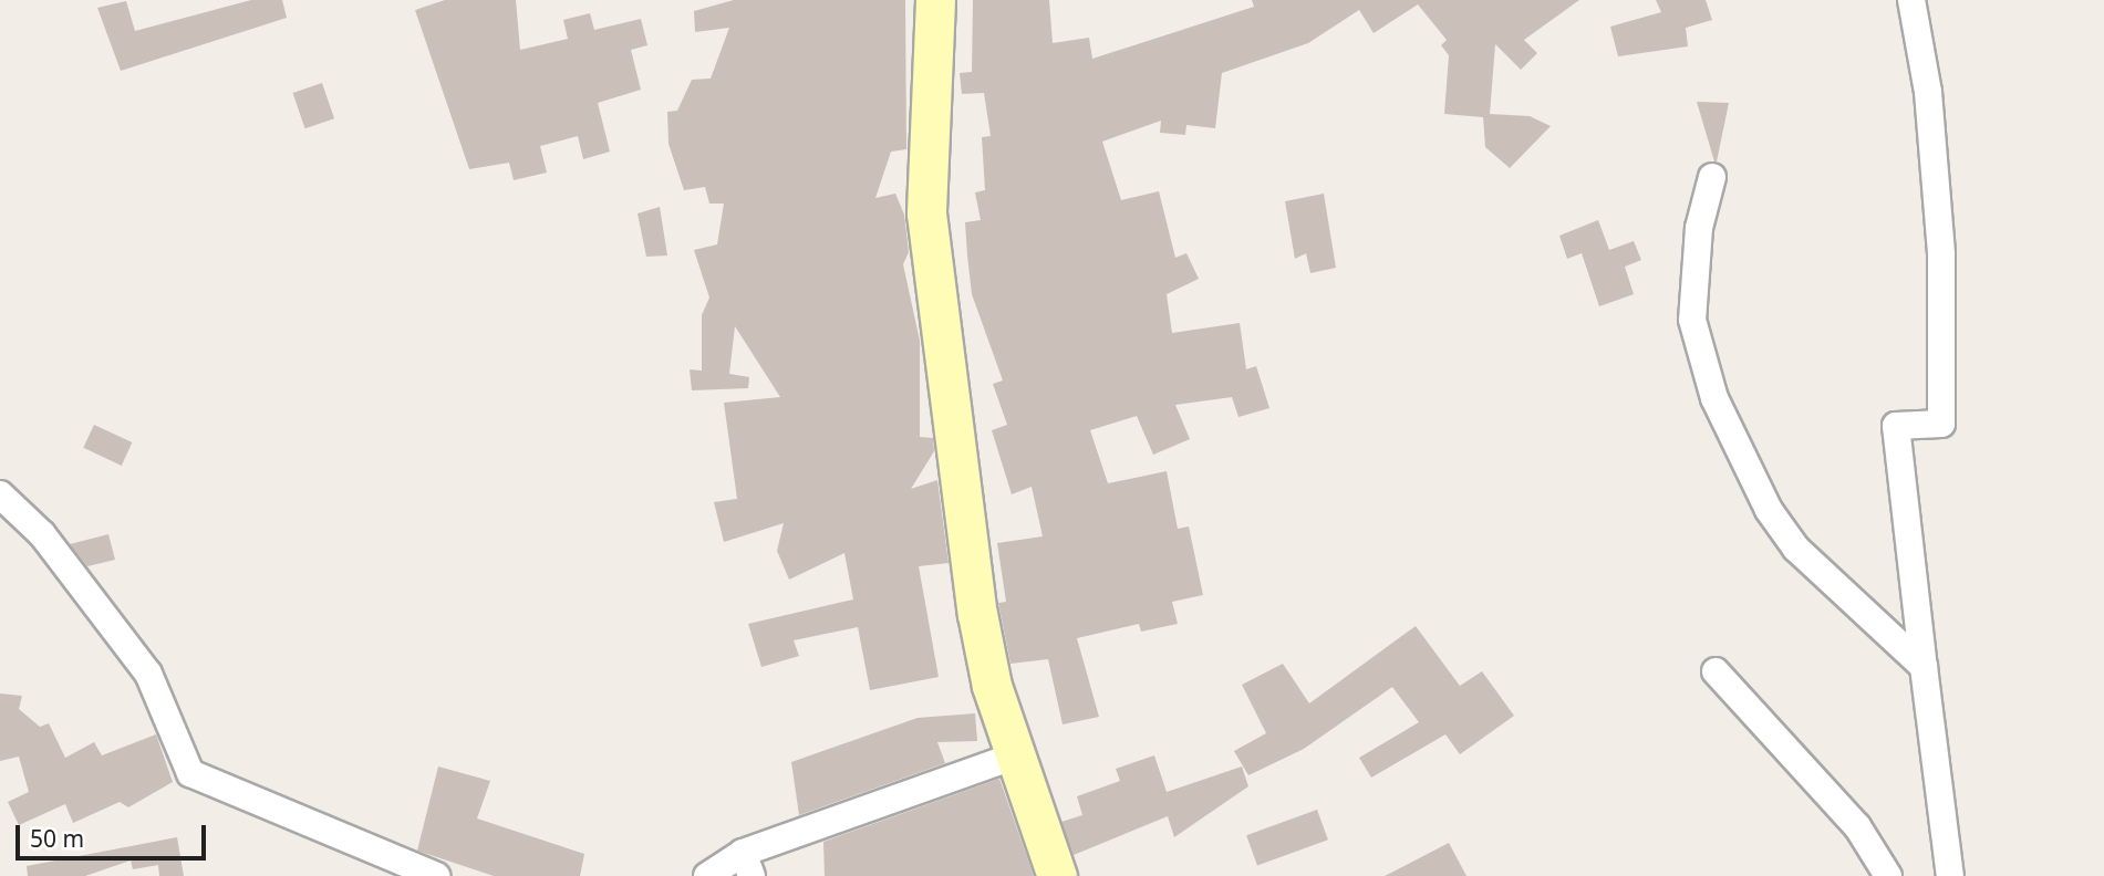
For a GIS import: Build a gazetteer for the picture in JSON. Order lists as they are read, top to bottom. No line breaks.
{"scale_bar":"50 m"}
